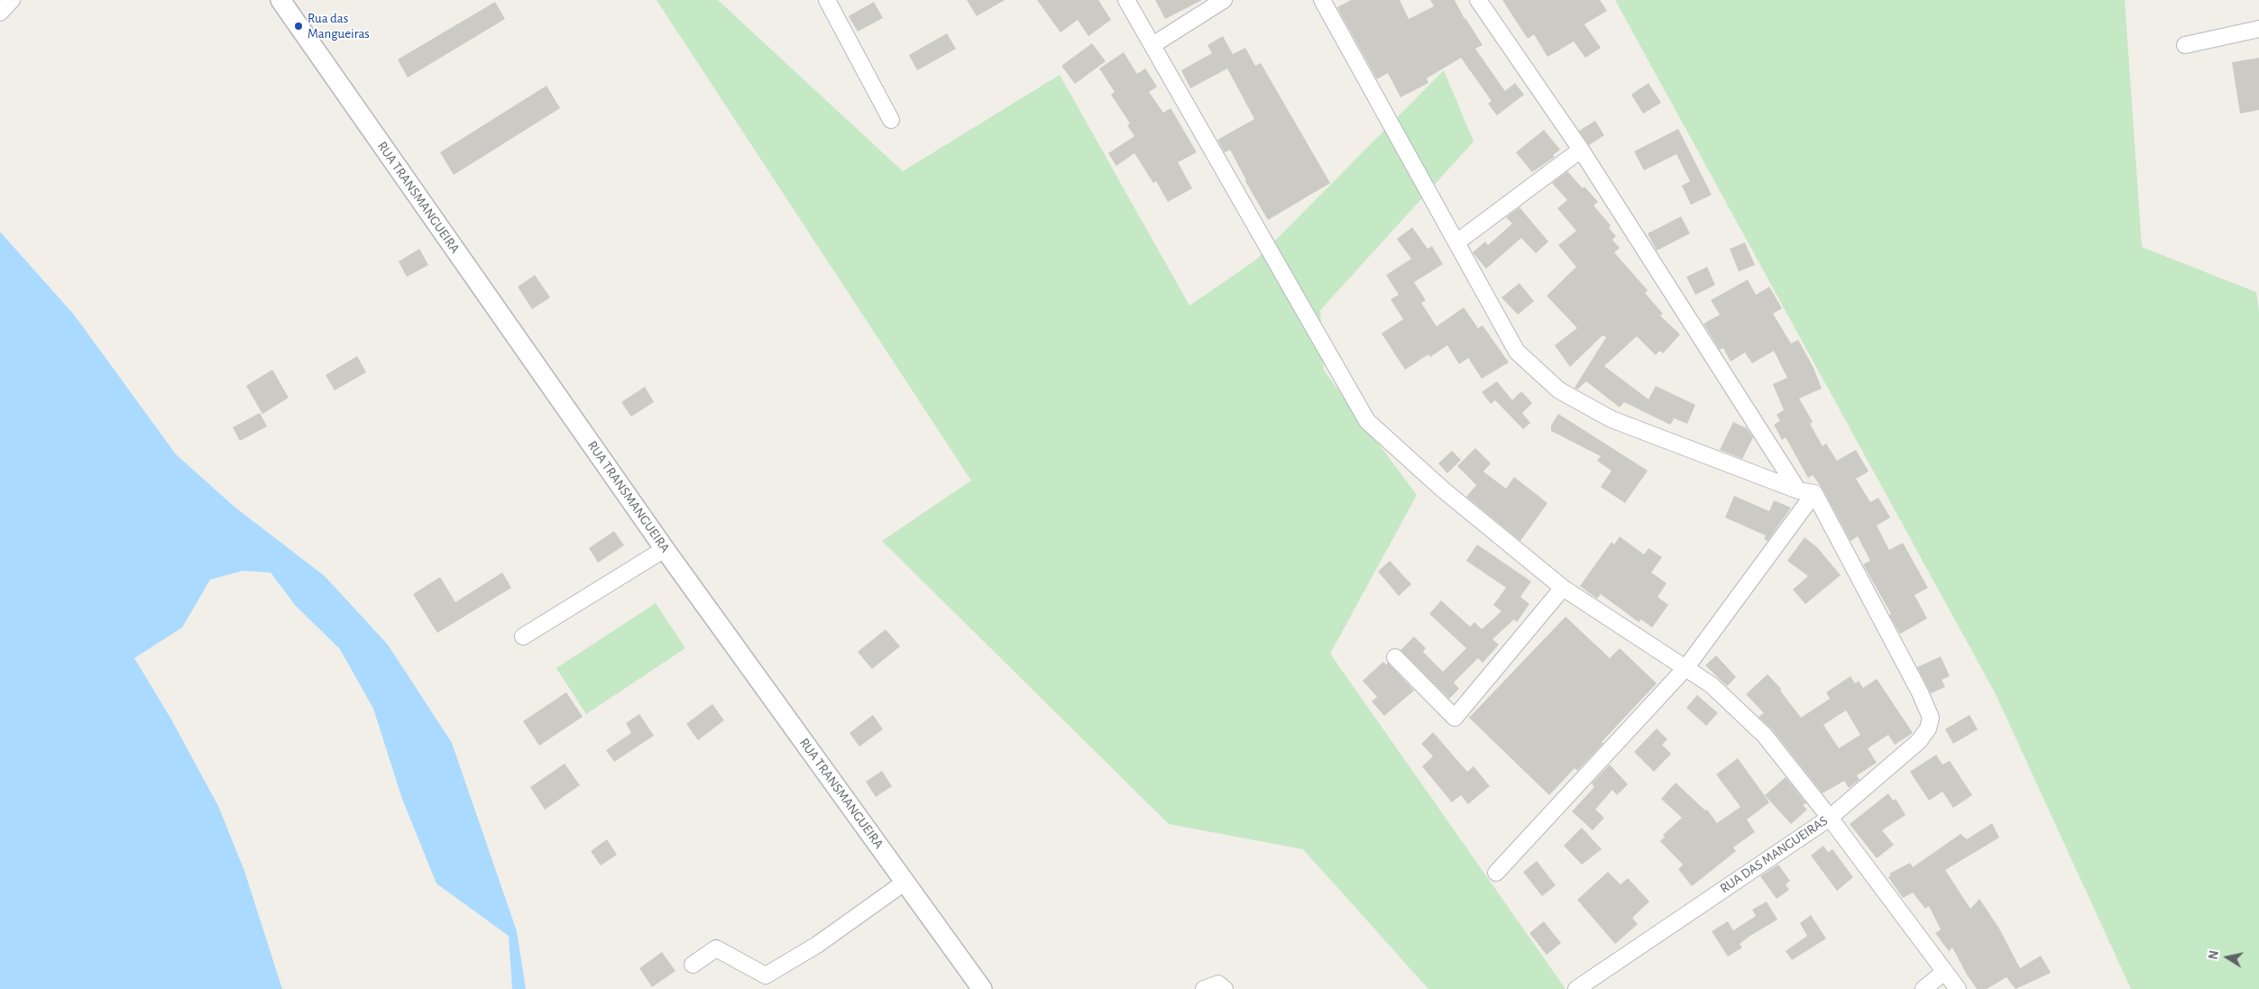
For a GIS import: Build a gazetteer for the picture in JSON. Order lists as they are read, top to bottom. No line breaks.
{"streets":{"street":["RUA TRANSMANGUEIRA","RUA DAS MANGUEIRAS"]},"places":["Rua das Mangueiras"],"north":"left"}
